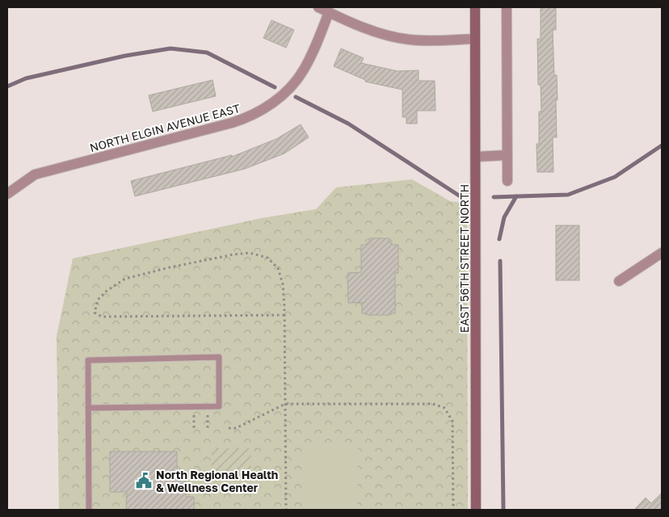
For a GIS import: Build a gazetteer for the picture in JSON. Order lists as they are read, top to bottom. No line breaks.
{"streets":{"street":["NORTH ELGIN AVENUE EAST","EAST 56TH STREET NORTH"]},"places":{"public building":["North Regional Health & Wellness Center"]}}
